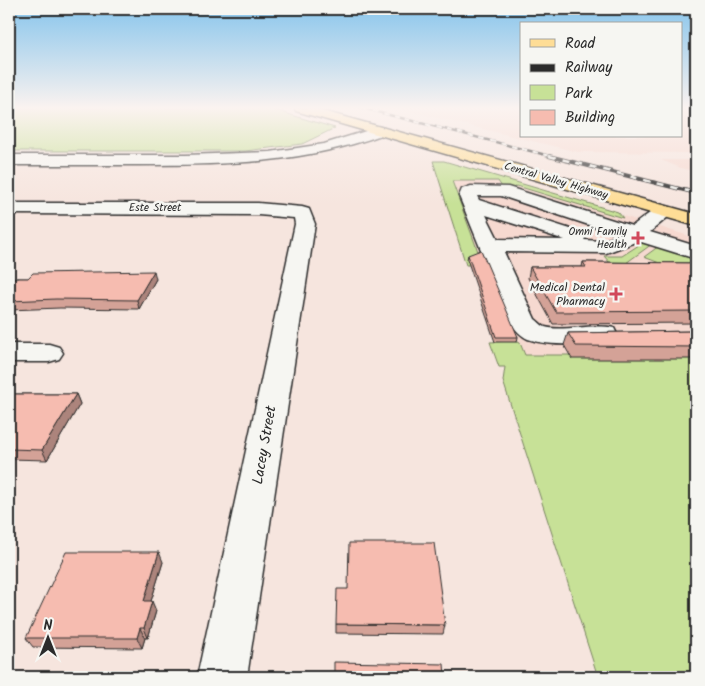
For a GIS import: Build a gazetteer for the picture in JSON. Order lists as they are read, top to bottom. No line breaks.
{"streets":{"main road":["Central Valley Highway"],"street":["Este Street","Lacey Street"]},"crossings":[["Este Street","Lacey Street"]],"places":{"health":["Omni Family Health","Medical Dental Pharmacy"]},"legend":["Road","Railway","Park","Building"],"north":"top"}
